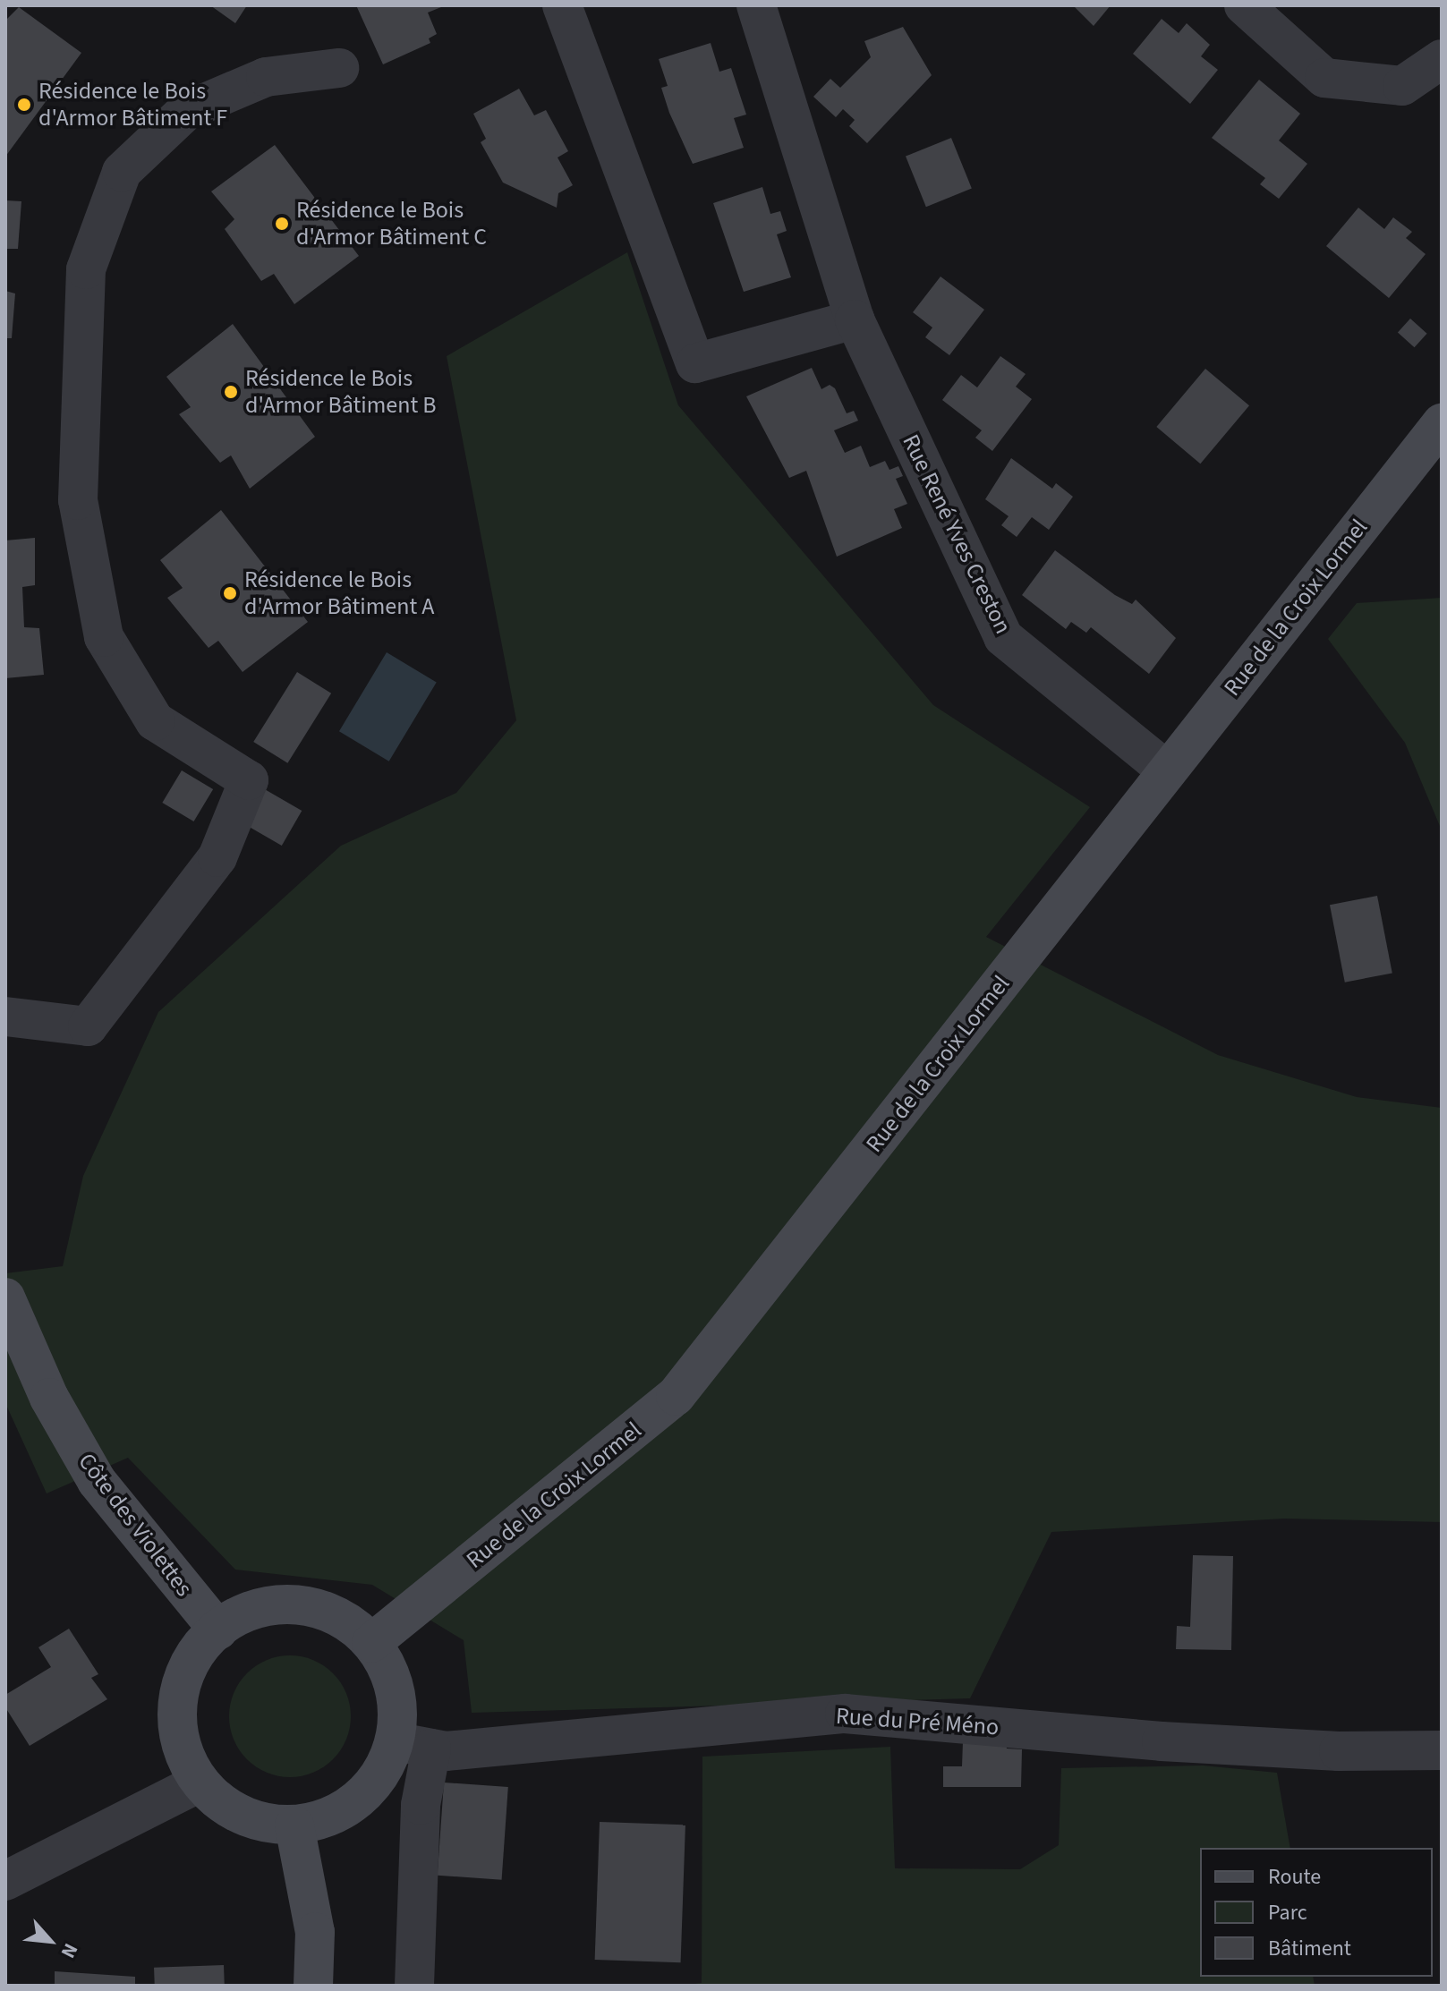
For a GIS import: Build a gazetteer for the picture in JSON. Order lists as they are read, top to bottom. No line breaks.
{"streets":{"street":["Rue René Yves Creston","Rue de la Croix Lormel","Côte des Violettes","Rue du Pré Méno"]},"crossings":[["Rue René Yves Creston","Rue de la Croix Lormel"],["Rue de la Croix Lormel","Côte des Violettes"],["Rue de la Croix Lormel","Rue du Pré Méno"],["Côte des Violettes","Rue du Pré Méno"]],"places":["Résidence le Bois d'Armor Bâtiment F","Résidence le Bois d'Armor Bâtiment C","Résidence le Bois d'Armor Bâtiment B","Résidence le Bois d'Armor Bâtiment A"],"legend":["Route","Parc","Bâtiment"],"north":"bottom right"}
